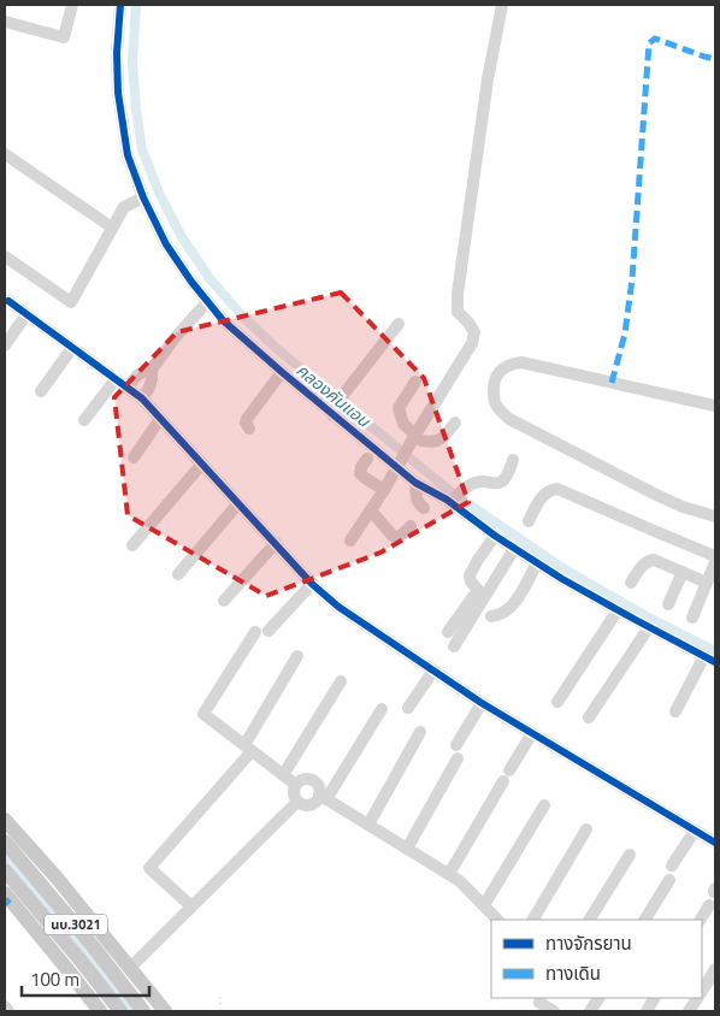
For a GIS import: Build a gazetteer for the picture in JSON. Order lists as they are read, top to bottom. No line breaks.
{"streets":{"main road":["นบ.3021"]},"water":["คลองคันแอน"],"legend":["ทางจักรยาน","ทางเดิน"],"scale_bar":"100 m"}
